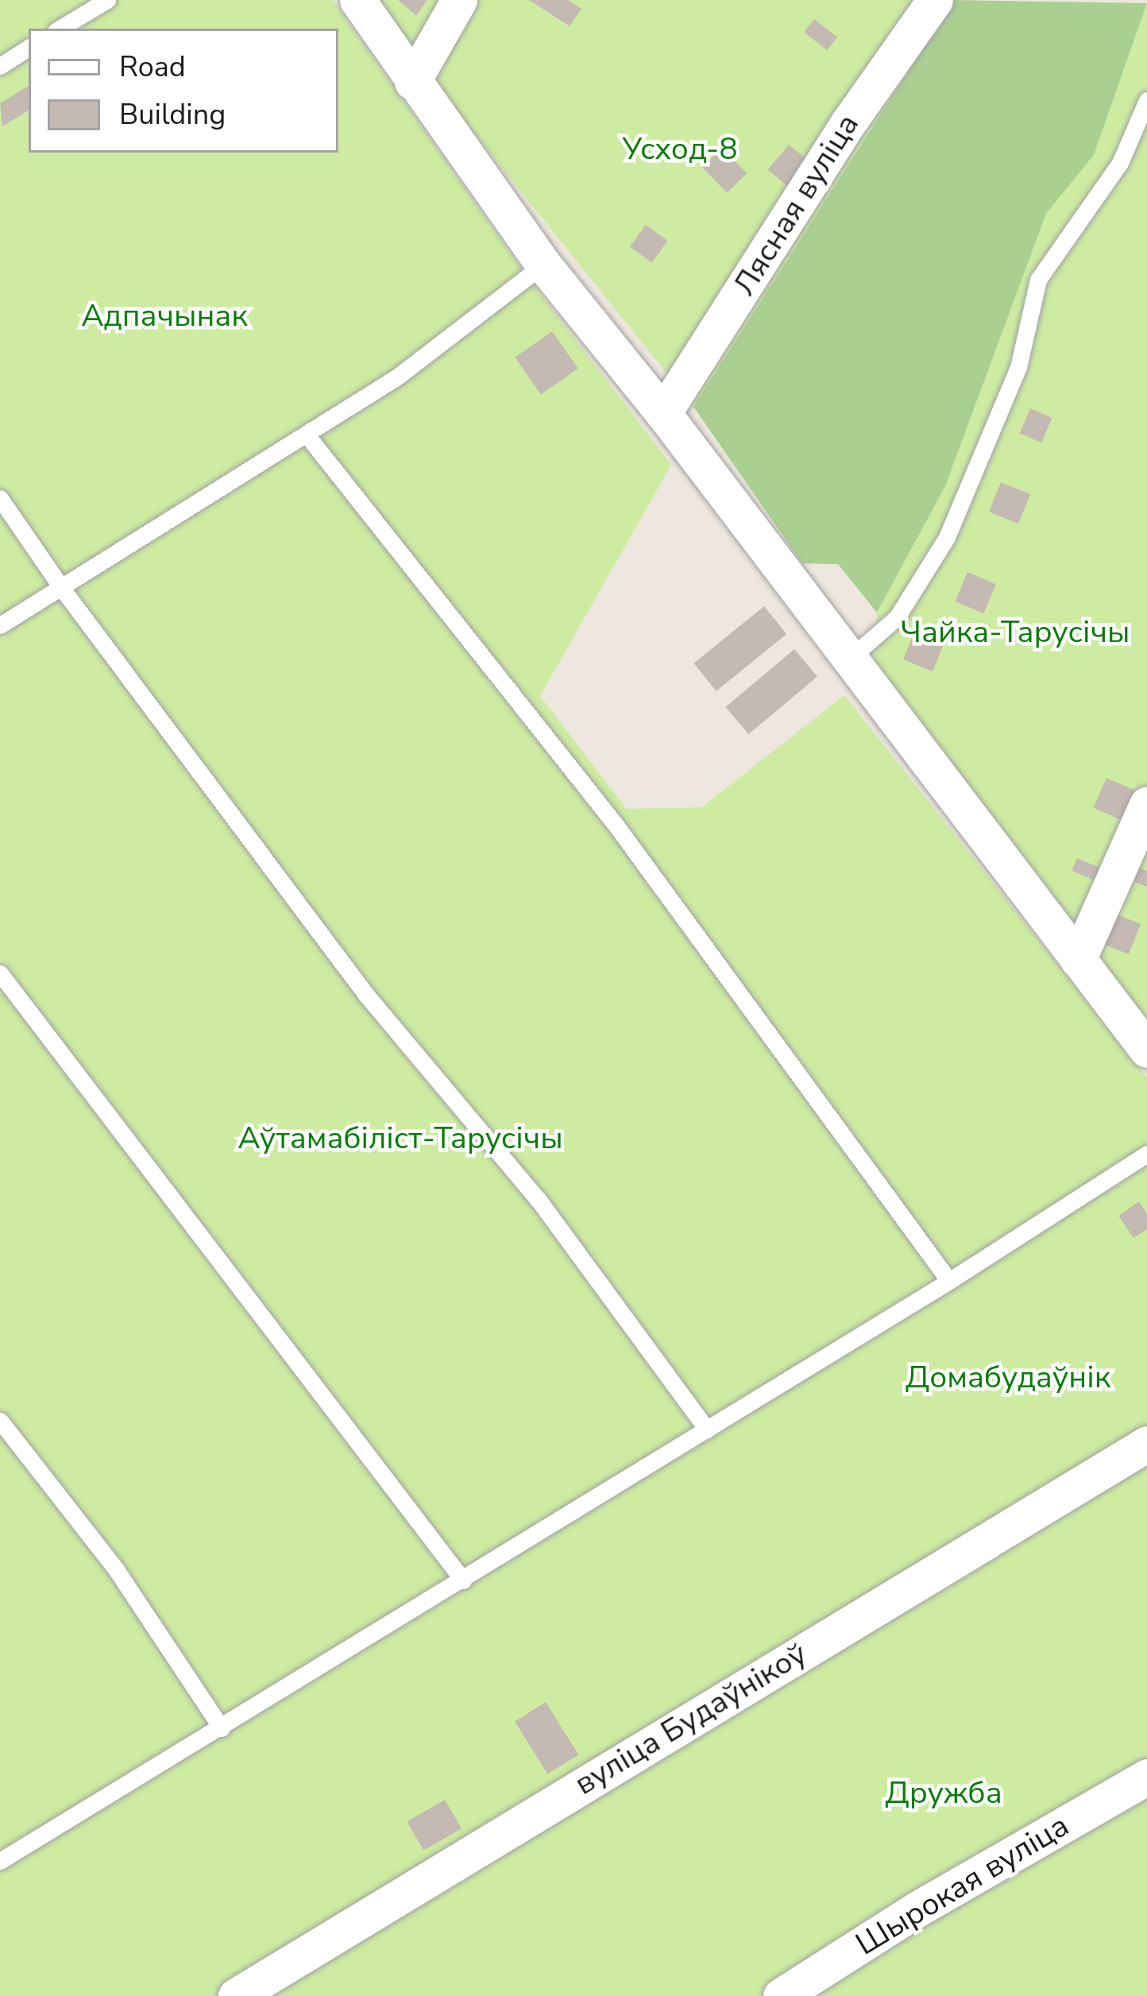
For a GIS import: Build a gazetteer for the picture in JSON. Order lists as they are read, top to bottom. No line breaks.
{"streets":{"street":["Лясная вуліца","вуліца Будаўнікоў","Шырокая вуліца"]},"parks":["Усход-8","Адпачынак","Чайка-Тарусічы","Аўтамабіліст-Тарусічы","Домабудаўнік","Дружба"],"legend":["Road","Building"]}
